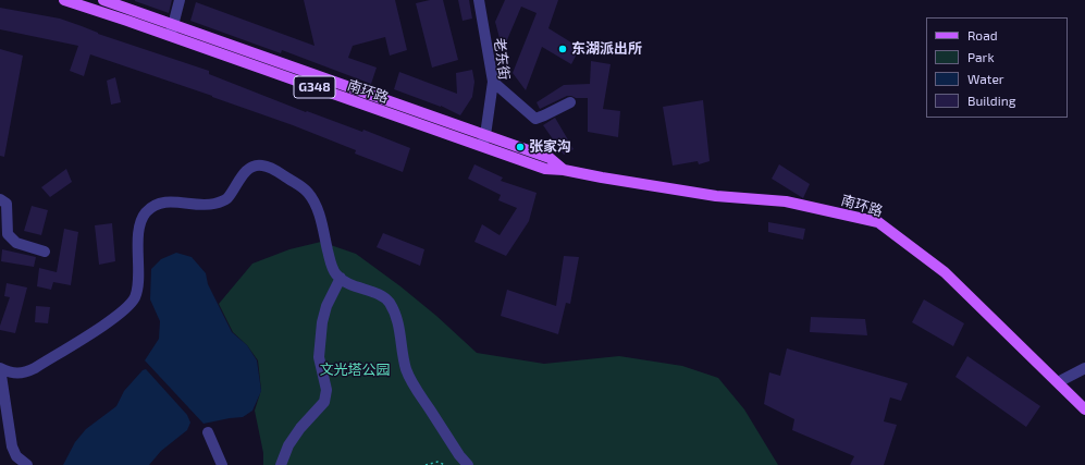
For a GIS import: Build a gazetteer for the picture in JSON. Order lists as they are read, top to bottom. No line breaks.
{"streets":{"main road":["G348","南环路"],"street":["老东街"]},"crossings":[["老东街","南环路"]],"parks":["文光塔公园"],"places":["东湖派出所","张家沟"],"legend":["Road","Park","Water","Building"]}
